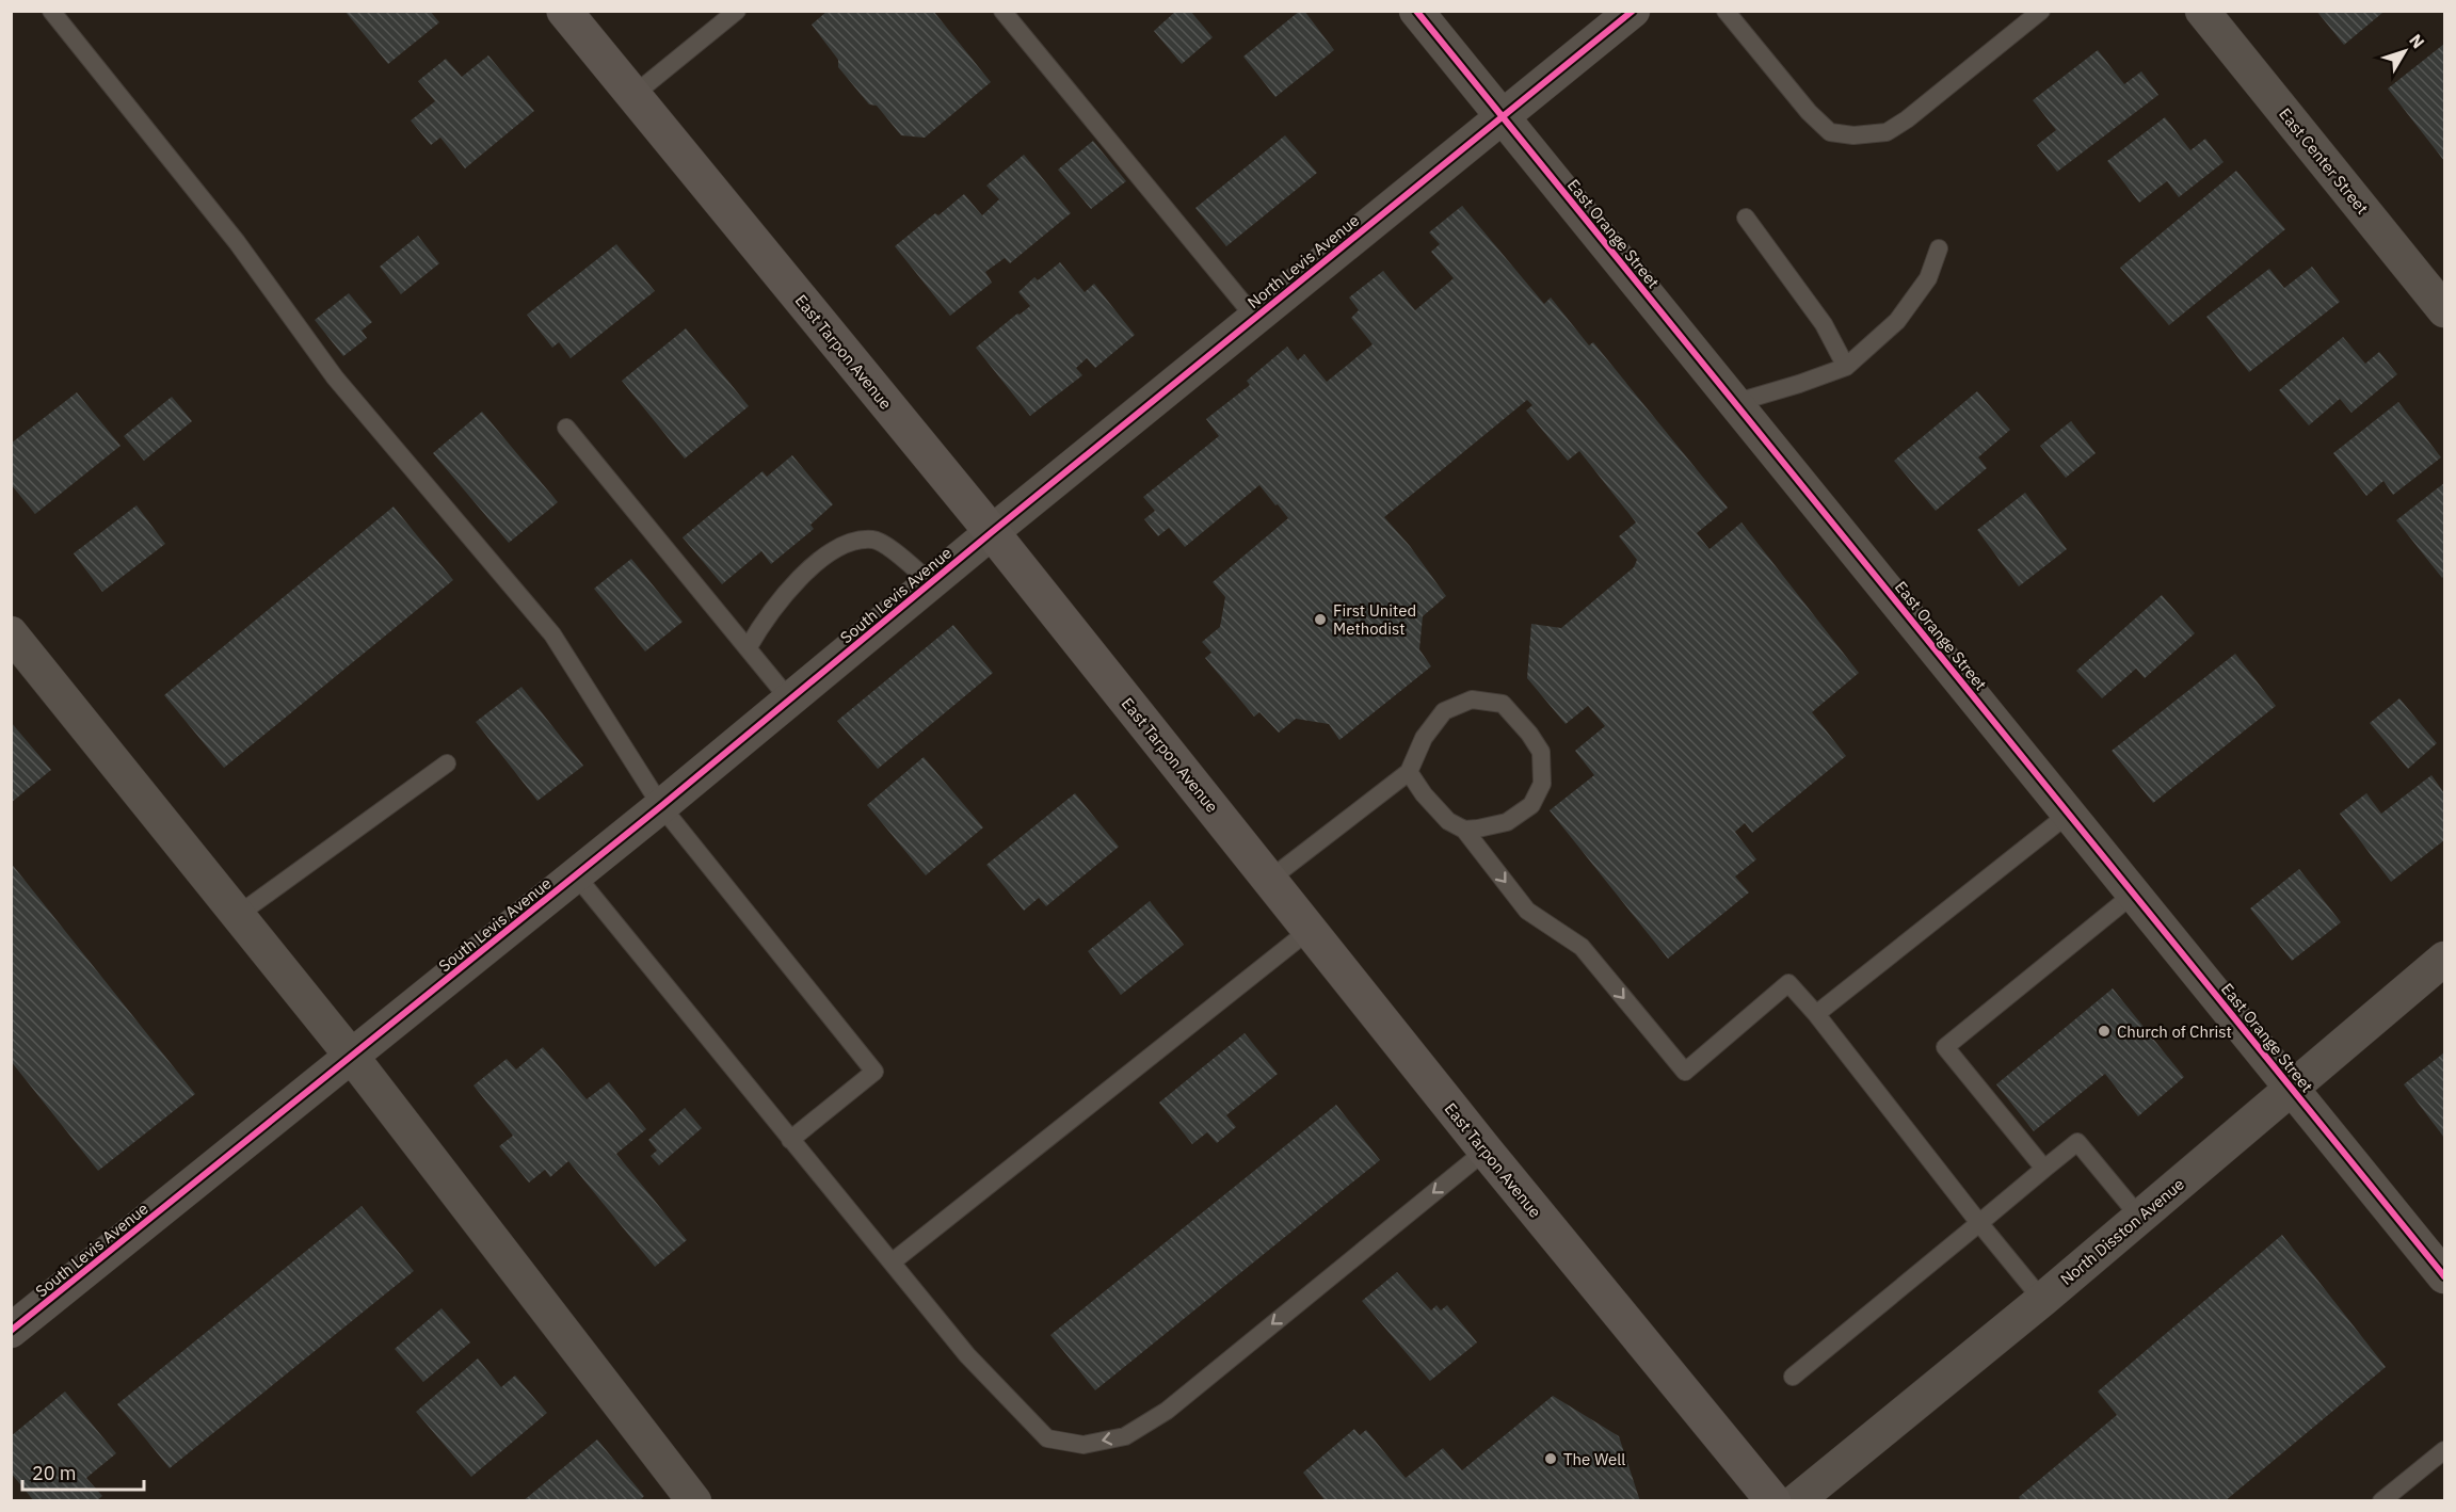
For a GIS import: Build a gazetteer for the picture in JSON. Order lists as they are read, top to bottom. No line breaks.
{"streets":{"main road":["East Tarpon Avenue"],"street":["East Center Street","East Orange Street","North Levis Avenue","South Levis Avenue","North Disston Avenue"]},"crossings":[["East Orange Street","North Levis Avenue"],["East Orange Street","North Disston Avenue"],["North Levis Avenue","East Tarpon Avenue"],["North Levis Avenue","South Levis Avenue"],["East Tarpon Avenue","South Levis Avenue"]],"places":["First United Methodist","Church of Christ","The Well"],"scale_bar":"20 m","north":"top right"}
